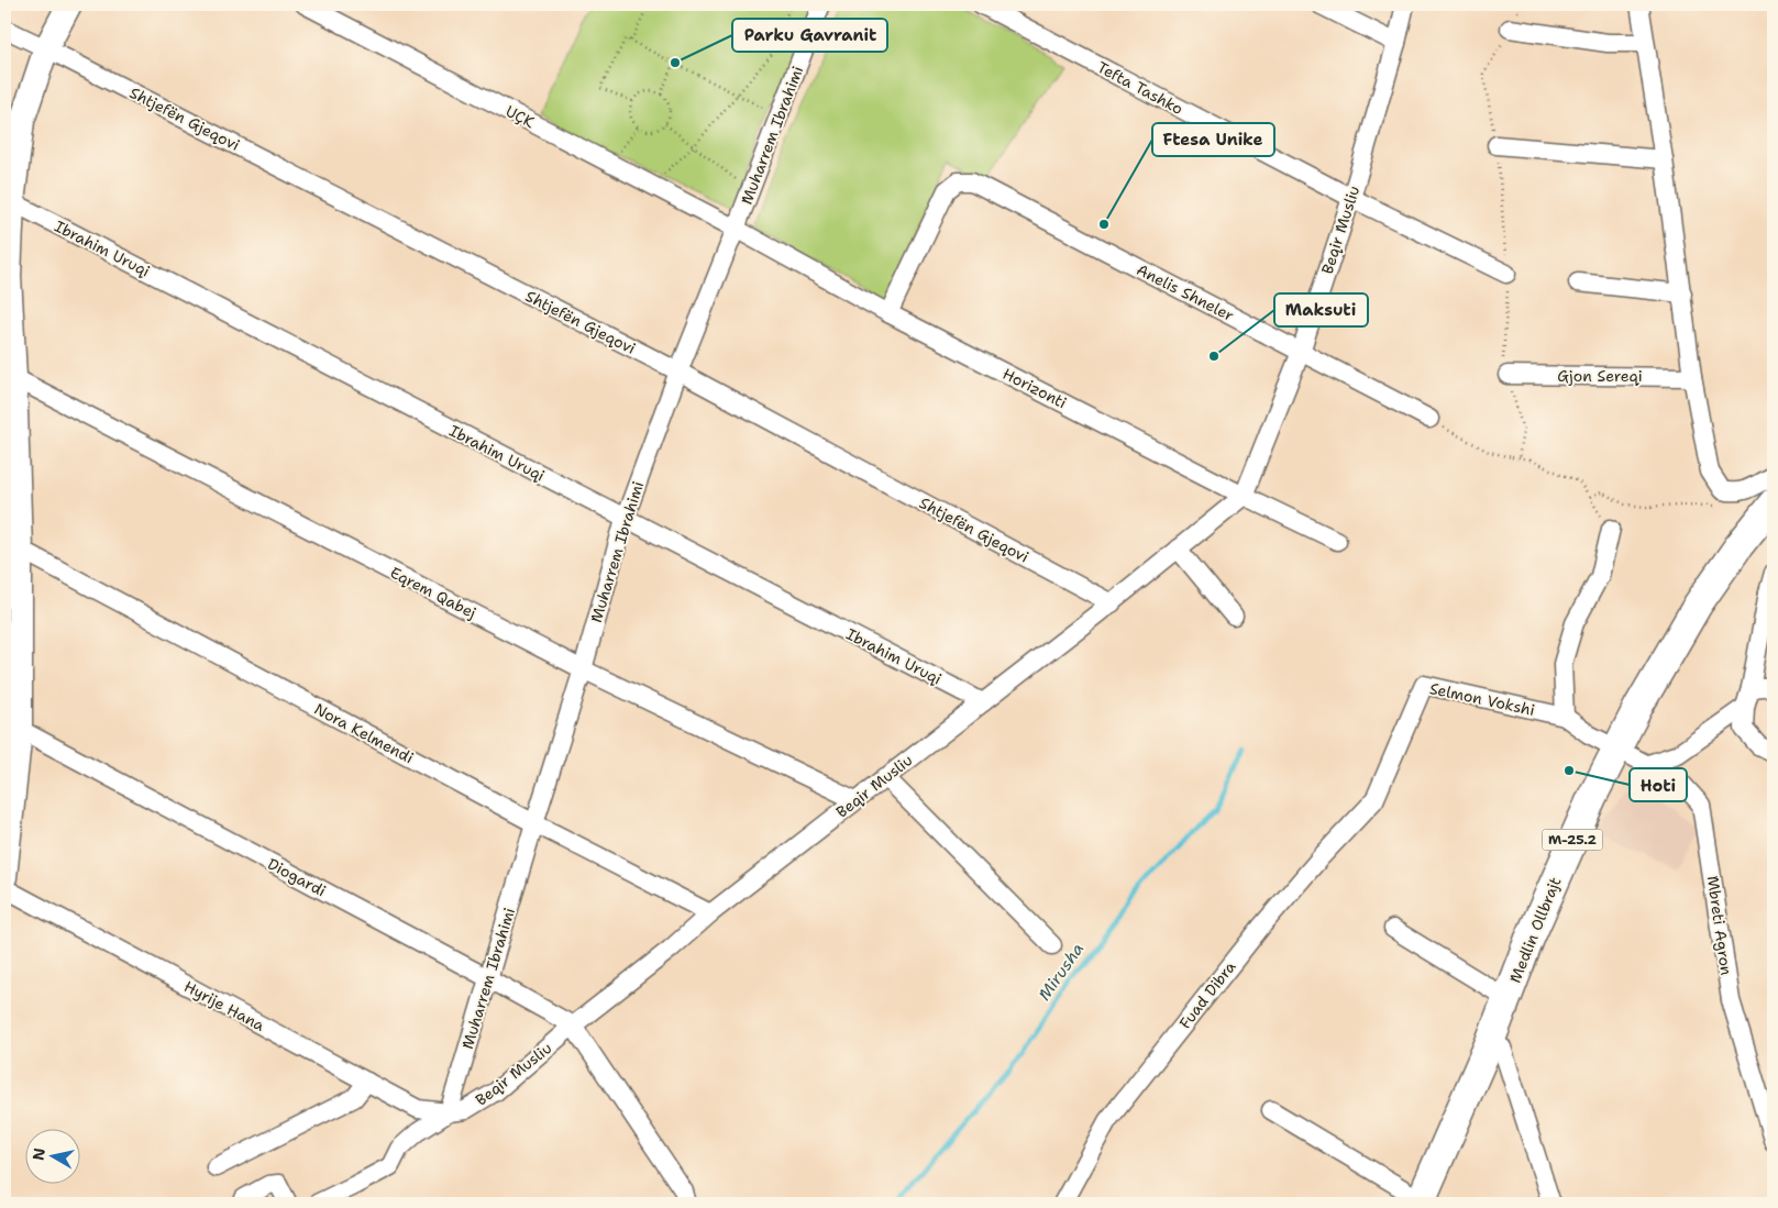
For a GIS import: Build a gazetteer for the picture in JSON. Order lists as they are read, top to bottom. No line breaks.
{"streets":{"main road":["M-25.2","Medlin Ollbrajt"],"street":["Tefta Tashko","UÇK","Shtjefën Gjeqovi","Muharrem Ibrahimi","Beqir Musliu","Ibrahim Uruqi","Anelis Shneler","Gjon Sereqi","Horizonti","Eqrem Qabej","Selmon Vokshi","Nora Kelmendi","Diogardi","Mbreti Agron","Fuad Dibra","Hyrije Hana"]},"crossings":[["Tefta Tashko","Beqir Musliu"],["UÇK","Muharrem Ibrahimi"],["UÇK","Horizonti"],["Shtjefën Gjeqovi","Muharrem Ibrahimi"],["Shtjefën Gjeqovi","Beqir Musliu"],["Muharrem Ibrahimi","Beqir Musliu"],["Muharrem Ibrahimi","Ibrahim Uruqi"],["Muharrem Ibrahimi","Horizonti"],["Muharrem Ibrahimi","Eqrem Qabej"],["Muharrem Ibrahimi","Nora Kelmendi"],["Muharrem Ibrahimi","Diogardi"],["Muharrem Ibrahimi","Hyrije Hana"],["Beqir Musliu","Ibrahim Uruqi"],["Beqir Musliu","Anelis Shneler"],["Beqir Musliu","Horizonti"],["Beqir Musliu","Eqrem Qabej"],["Beqir Musliu","Nora Kelmendi"],["Beqir Musliu","Diogardi"],["Beqir Musliu","Hyrije Hana"],["Anelis Shneler","Horizonti"],["Selmon Vokshi","Mbreti Agron"],["Selmon Vokshi","Medlin Ollbrajt"],["Selmon Vokshi","Fuad Dibra"],["Mbreti Agron","Medlin Ollbrajt"]],"water":["Mirusha"],"places":["Parku Gavranit","Ftesa Unike","Maksuti","Hoti"],"north":"left"}
